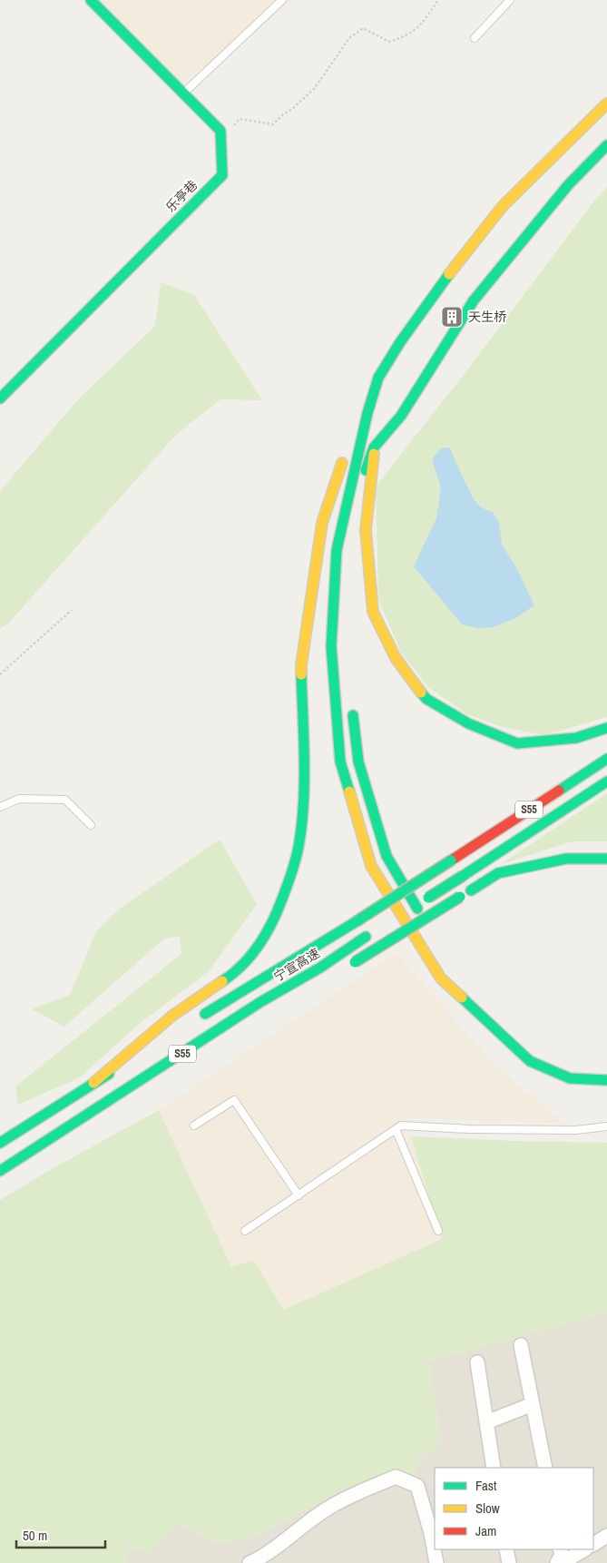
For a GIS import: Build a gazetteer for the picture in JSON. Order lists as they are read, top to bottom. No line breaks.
{"streets":{"main road":["乐亭巷","S55","宁宣高速"]},"places":{"building":["天生桥"]},"legend":["Fast","Slow","Jam"],"scale_bar":"50 m"}
